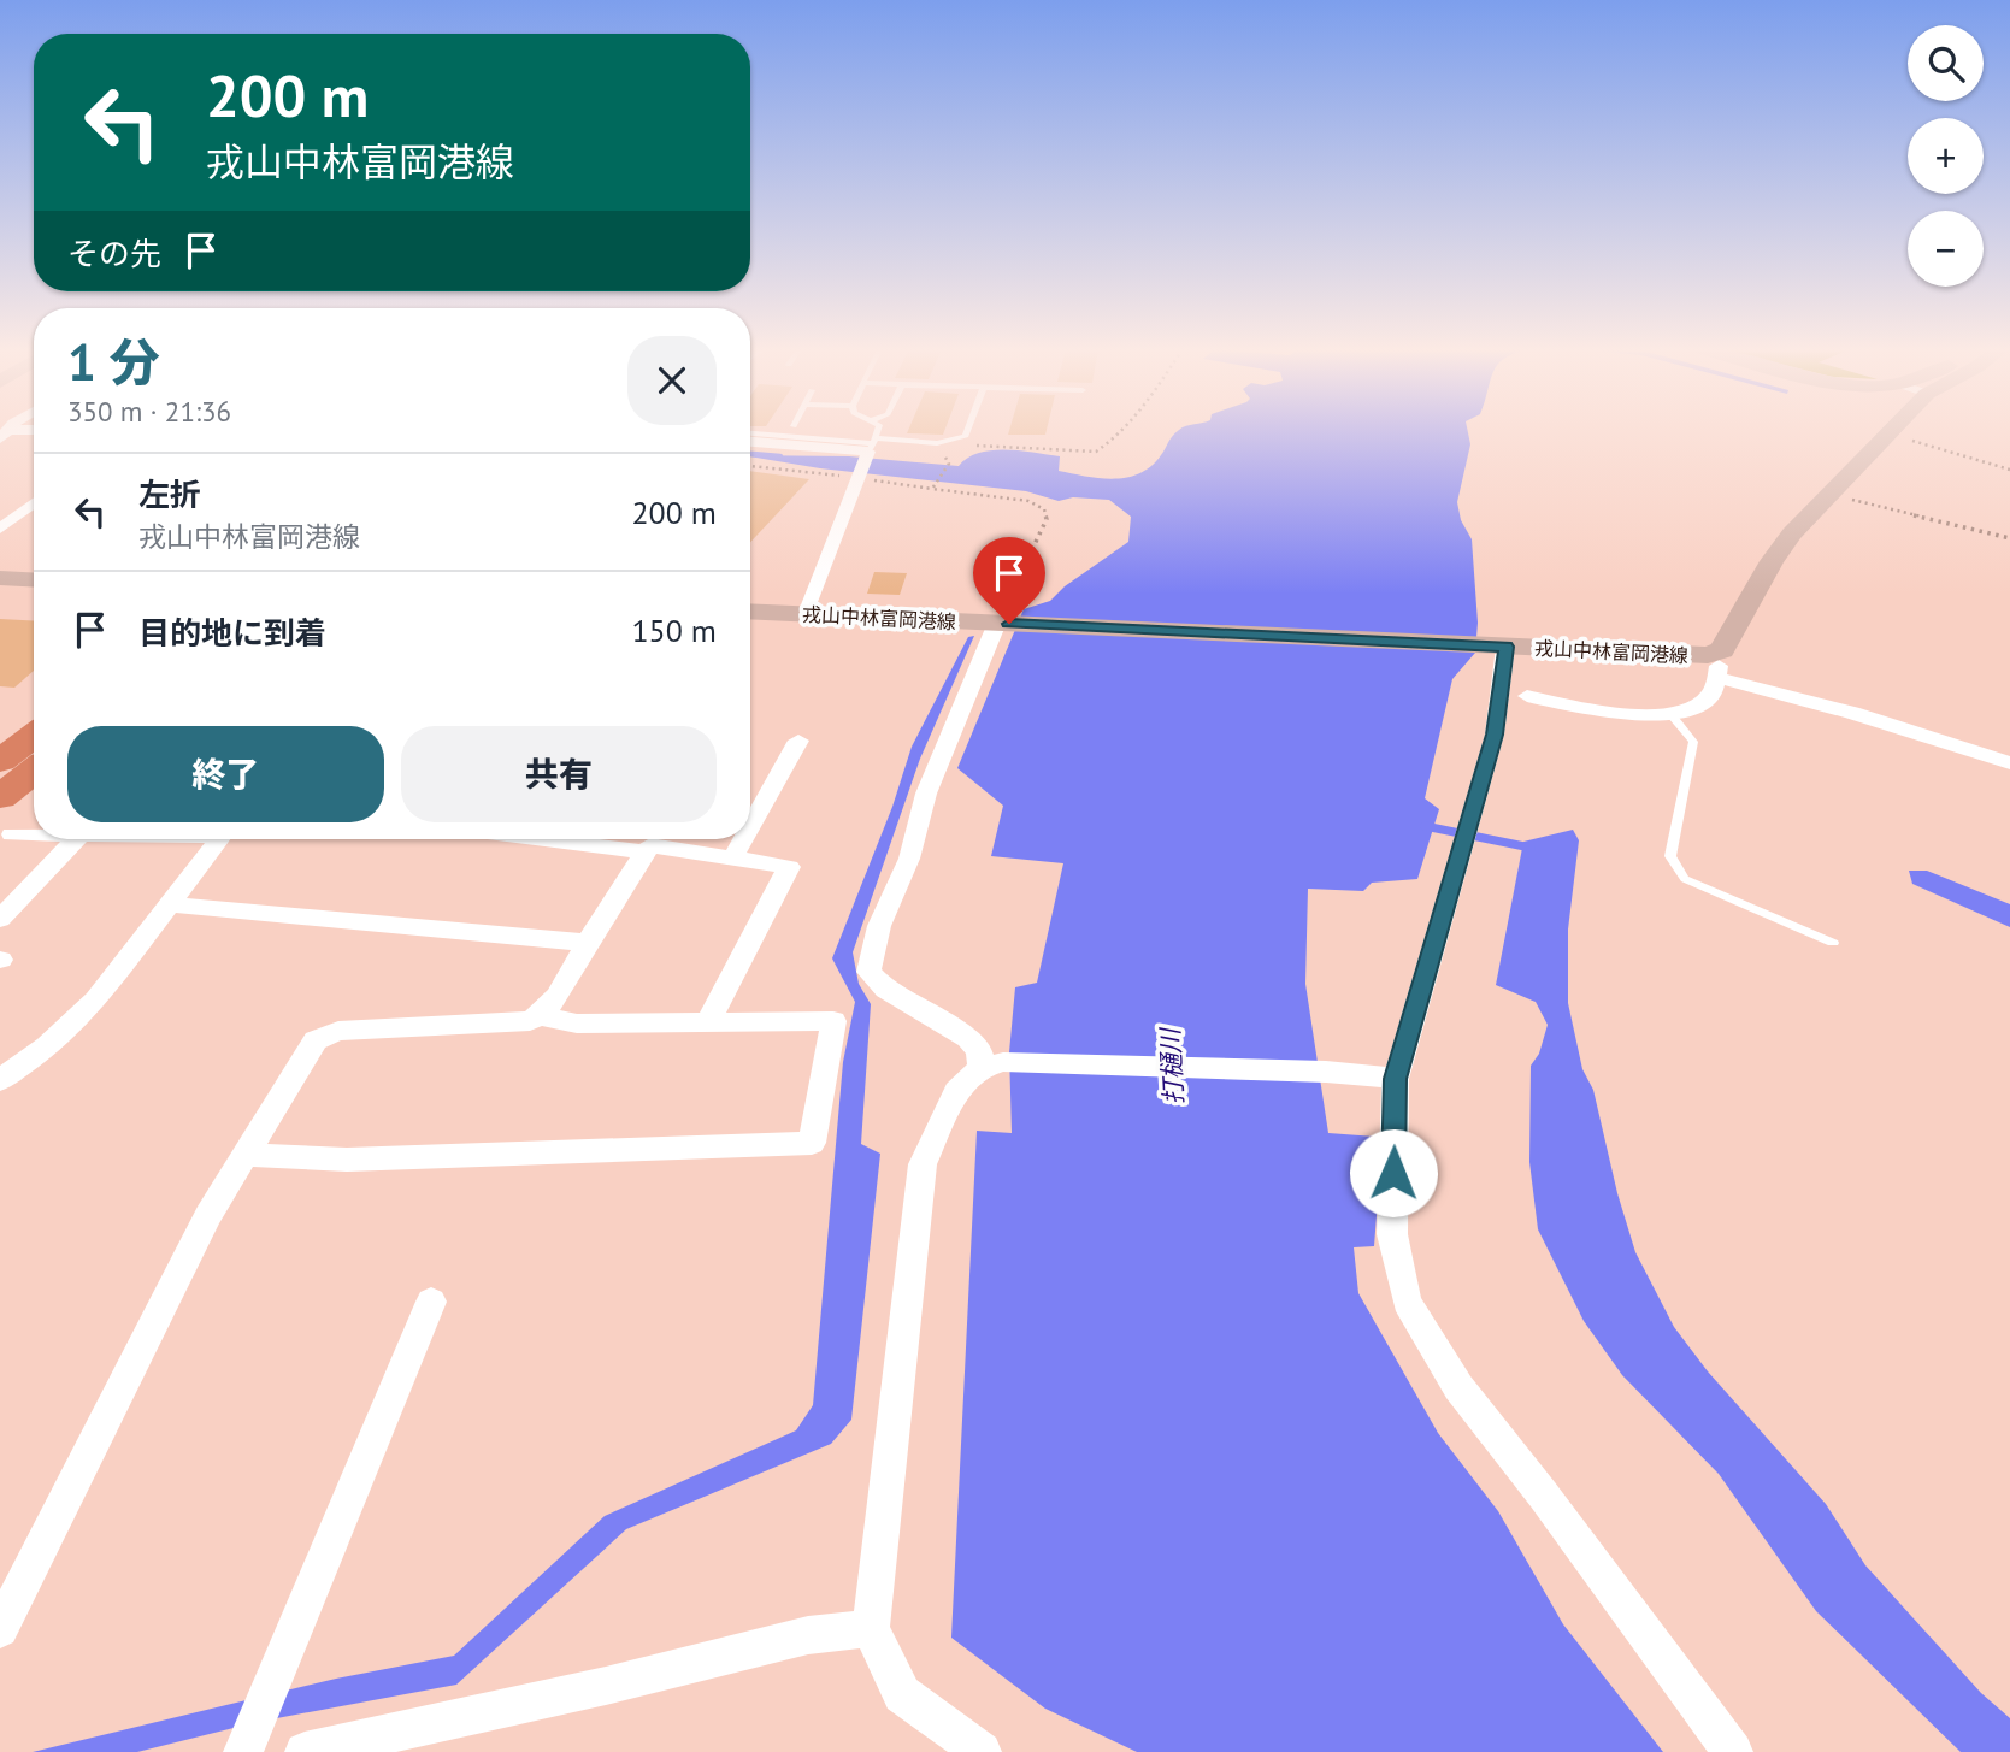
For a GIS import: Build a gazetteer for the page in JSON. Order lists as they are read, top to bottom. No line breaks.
{"streets":{"main road":["戎山中林富岡港線"]},"water":["打樋川"],"page":{"map_buttons":["+","−"],"turn":["200 m","戎山中林富岡港線"],"then":"その先","heading":["1 分","350 m · 21:36"],"list":[{"name":"左折","note":"戎山中林富岡港線","value":"200 m"},{"name":"目的地に到着","value":"150 m"}],"buttons":["終了","共有"]}}
